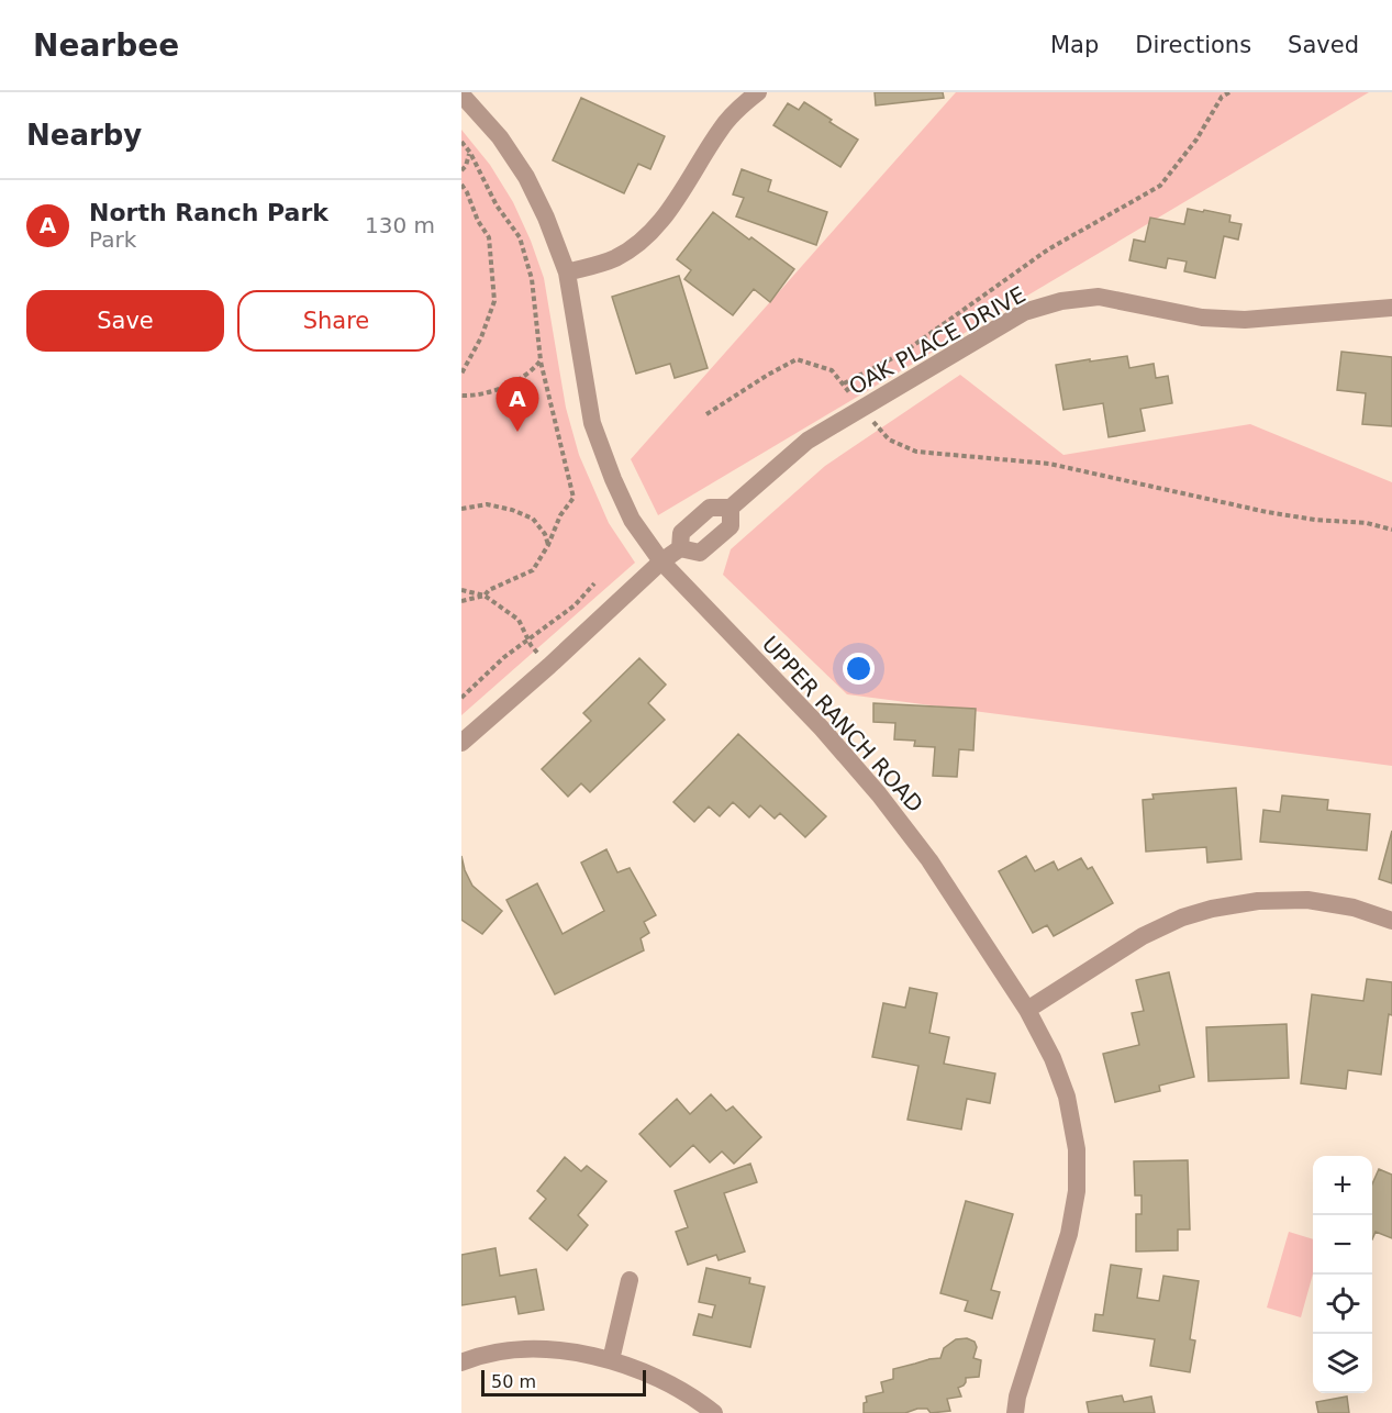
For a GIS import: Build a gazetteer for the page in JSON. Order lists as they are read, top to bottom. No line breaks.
{"streets":{"street":["OAK PLACE DRIVE","UPPER RANCH ROAD"]},"crossings":[["OAK PLACE DRIVE","UPPER RANCH ROAD"]],"scale_bar":"50 m","page":{"header":"Nearbee","nav":["Map","Directions","Saved"],"heading":"Nearby","list":[{"mark":"A","name":"North Ranch Park","note":"Park","value":"130 m"}],"buttons":["Save","Share"],"pins":"A","map_buttons":["+","−"],"scale":"50 m"}}
